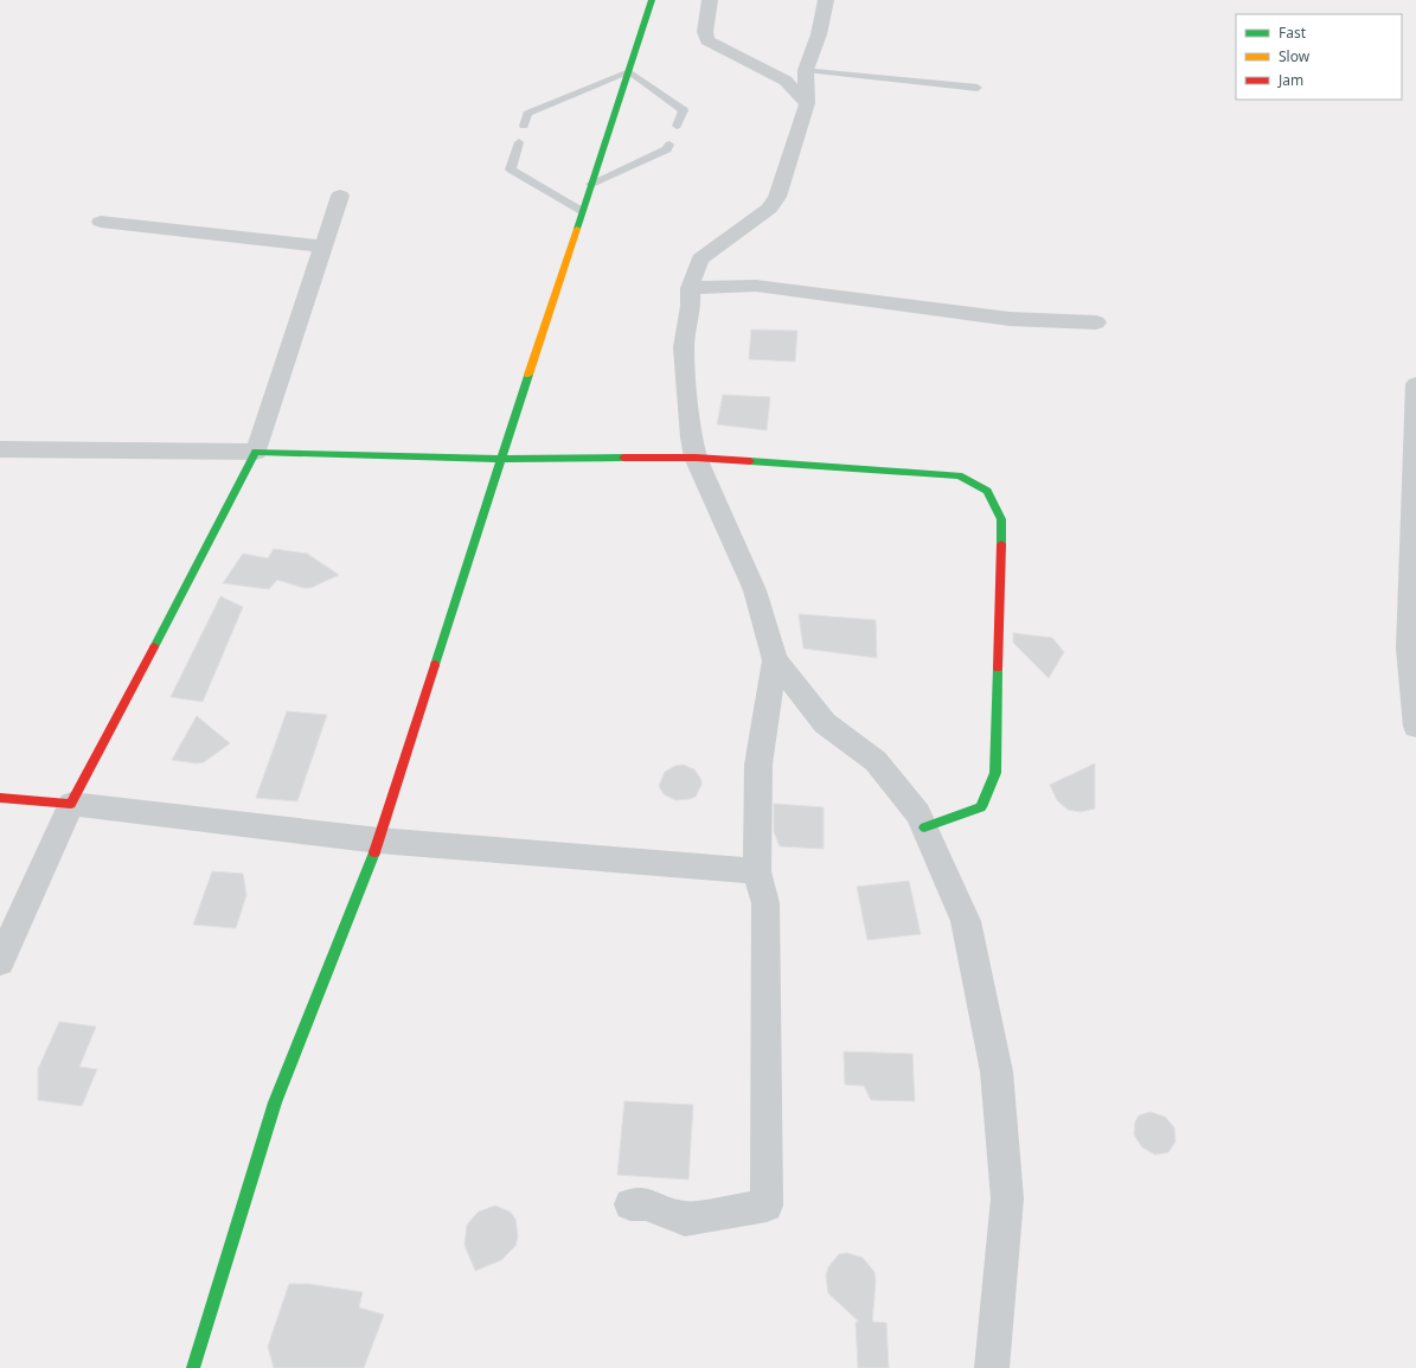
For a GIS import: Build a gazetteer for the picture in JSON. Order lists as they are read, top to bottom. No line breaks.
{"legend":["Fast","Slow","Jam"]}
